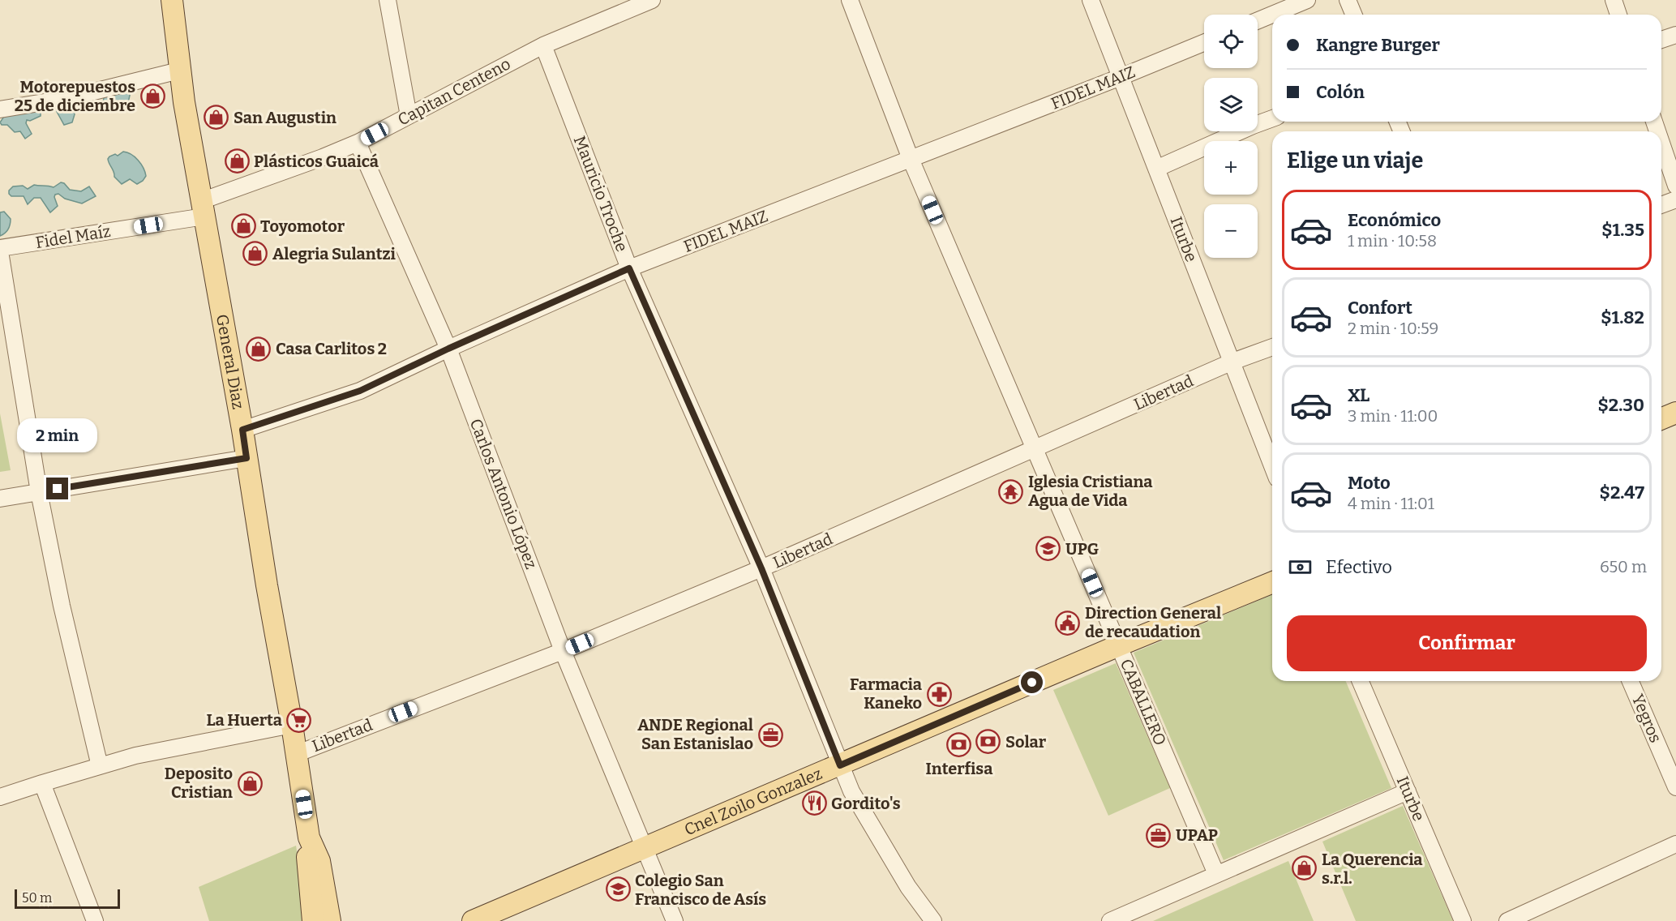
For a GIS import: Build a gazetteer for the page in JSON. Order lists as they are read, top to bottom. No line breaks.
{"streets":{"main road":["General Diaz","Cnel Zoilo Gonzalez"],"street":["FIDEL MAIZ","Capitan Centeno","Mauricio Troche","Fidel Maíz","Iturbe","Libertad","Carlos Antonio López","CABALLERO","Yegros"]},"crossings":[["FIDEL MAIZ","Mauricio Troche"],["FIDEL MAIZ","Iturbe"],["FIDEL MAIZ","General Diaz"],["FIDEL MAIZ","Carlos Antonio López"],["FIDEL MAIZ","CABALLERO"],["Capitan Centeno","Mauricio Troche"],["Capitan Centeno","Fidel Maíz"],["Capitan Centeno","General Diaz"],["Capitan Centeno","Carlos Antonio López"],["Mauricio Troche","Libertad"],["Mauricio Troche","Cnel Zoilo Gonzalez"],["Fidel Maíz","General Diaz"],["Iturbe","Libertad"],["General Diaz","Libertad"],["Libertad","Carlos Antonio López"],["Libertad","CABALLERO"],["Carlos Antonio López","Cnel Zoilo Gonzalez"],["CABALLERO","Cnel Zoilo Gonzalez"]],"places":{"shop":["Motorepuestos 25 de diciembre","San Augustin","Plásticos Guaicá","Toyomotor","Alegria Sulantzi","Casa Carlitos 2","Deposito Cristian","La Querencia s.r.l."],"temple":["Iglesia Cristiana Agua de Vida"],"school or university":["UPG","Colegio San Francisco de Asís"],"public building":["Direction General de recaudation"],"pharmacy":["Farmacia Kaneko"],"supermarket":["La Huerta"],"office":["ANDE Regional San Estanislao","UPAP"],"bank":["Solar","Interfisa"],"restaurant":["Gordito's"]},"scale_bar":"50 m","page":{"map_buttons":["+","−"],"banner":["Kangre Burger","Colón"],"heading":"Elige un viaje","list":[{"name":"Económico","note":"1 min · 10:58","value":"$1.35"},{"name":"Confort","note":"2 min · 10:59","value":"$1.82"},{"name":"XL","note":"3 min · 11:00","value":"$2.30"},{"name":"Moto","note":"4 min · 11:01","value":"$2.47"}],"bubble":"2 min","pay":["Efectivo","650 m"],"buttons":"Confirmar","scale":"50 m"}}
